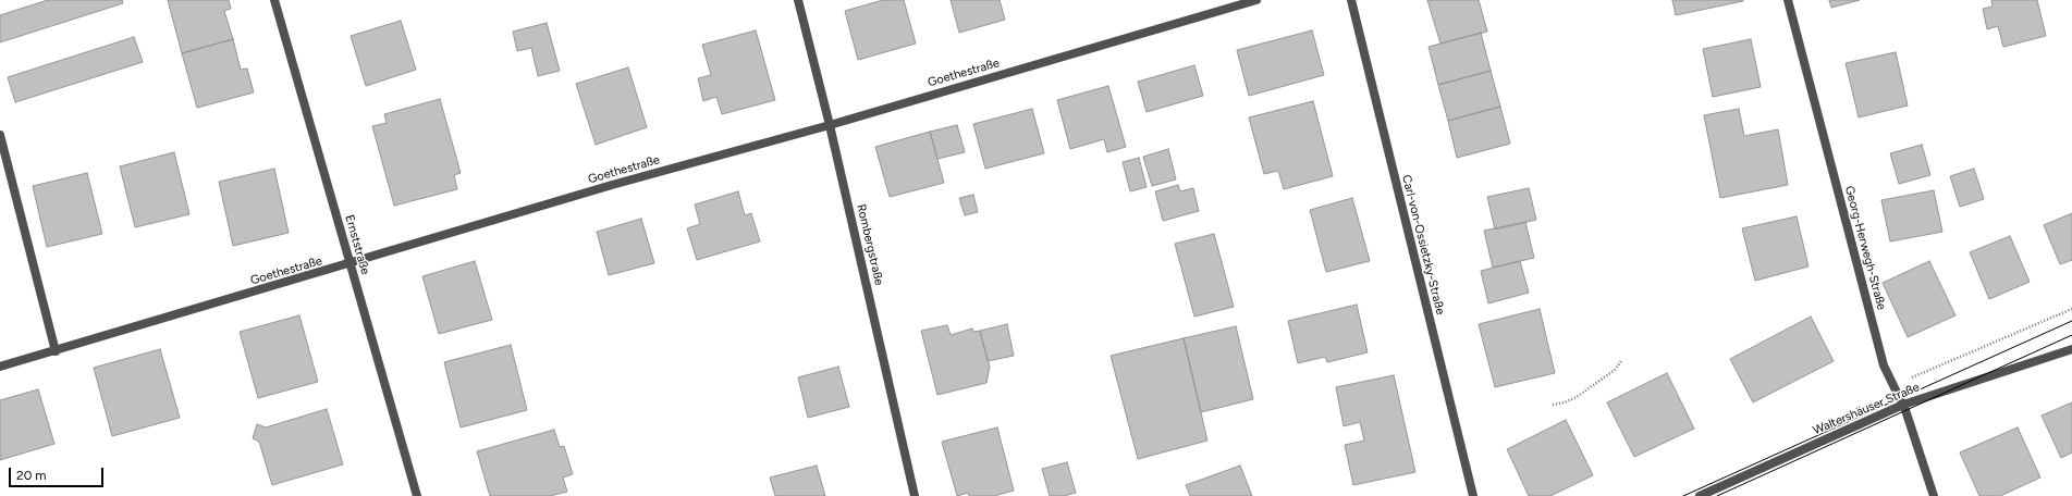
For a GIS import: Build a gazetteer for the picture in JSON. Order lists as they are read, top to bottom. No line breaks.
{"streets":{"street":["Goethestraße","Ernststraße","Rombergstraße","Carl-von-Ossietzky-Straße","Georg-Herwegh-Straße","Waltershäuser Straße"]},"crossings":[["Goethestraße","Ernststraße"],["Goethestraße","Rombergstraße"],["Georg-Herwegh-Straße","Waltershäuser Straße"]],"scale_bar":"20 m"}
